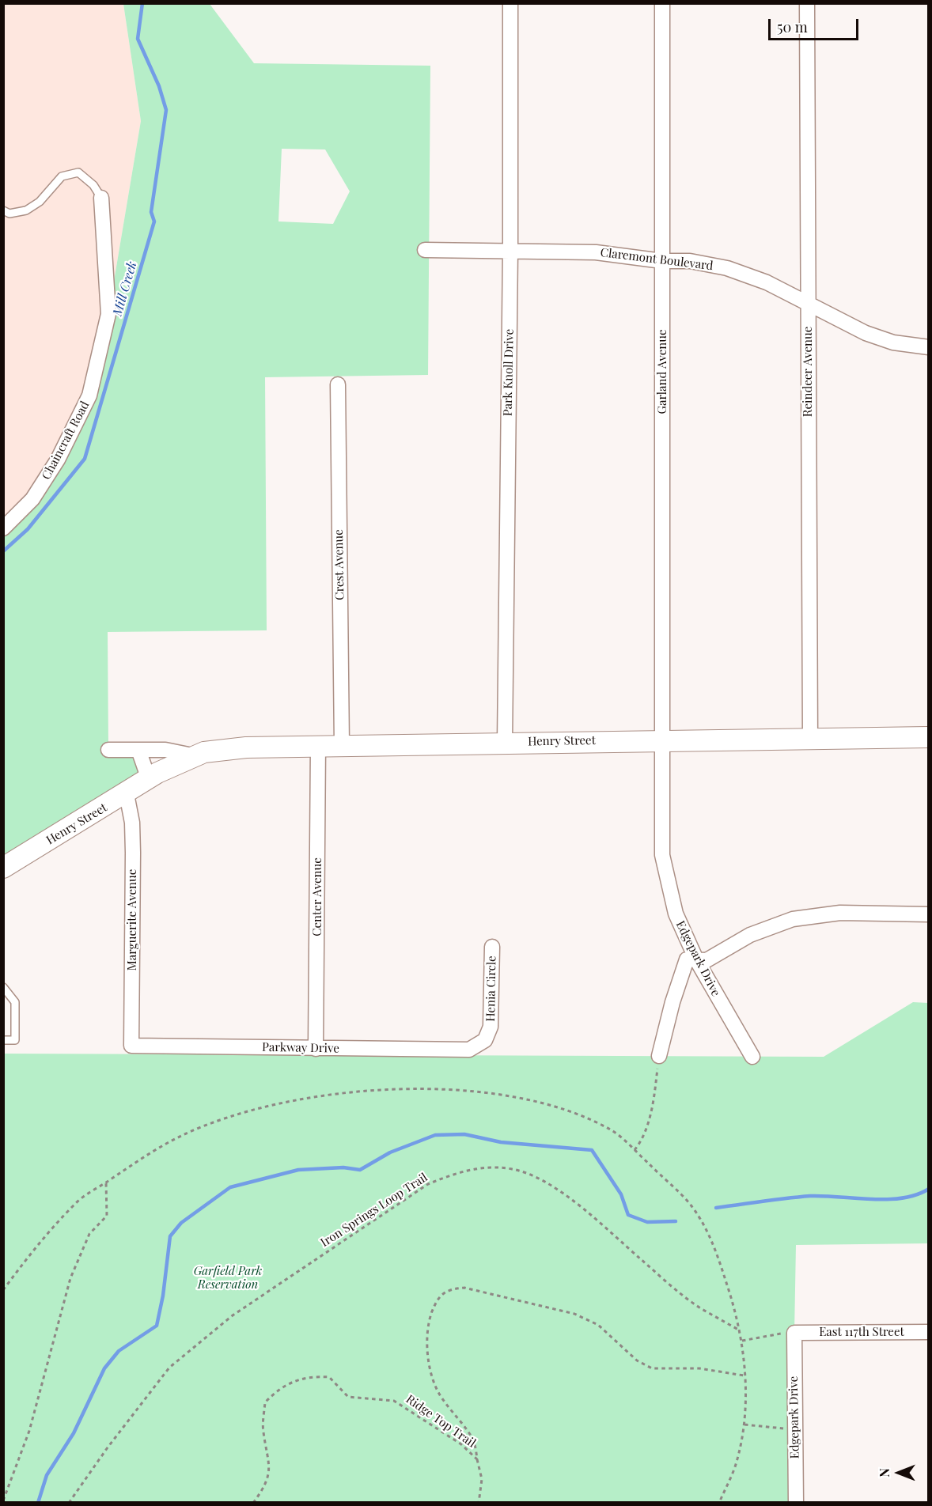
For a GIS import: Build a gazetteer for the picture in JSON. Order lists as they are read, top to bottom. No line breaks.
{"streets":{"street":["Claremont Boulevard","Garland Avenue","Reindeer Avenue","Park Knoll Drive","Chaincraft Road","Crest Avenue","Henry Street","Center Avenue","Marguerite Avenue","Edgepark Drive","Henia Circle","Parkway Drive","East 117th Street"],"path":["Iron Springs Loop Trail","Ridge Top Trail"]},"crossings":[["Claremont Boulevard","Garland Avenue"],["Claremont Boulevard","Reindeer Avenue"],["Claremont Boulevard","Park Knoll Drive"],["Garland Avenue","Henry Street"],["Garland Avenue","Edgepark Drive"],["Reindeer Avenue","Henry Street"],["Park Knoll Drive","Henry Street"],["Crest Avenue","Henry Street"],["Henry Street","Center Avenue"],["Henry Street","Marguerite Avenue"],["Henry Street","Edgepark Drive"],["Center Avenue","Parkway Drive"],["Marguerite Avenue","Parkway Drive"],["Edgepark Drive","East 117th Street"],["Henia Circle","Parkway Drive"]],"water":["Mill Creek"],"parks":["Garfield Park Reservation"],"scale_bar":"50 m","north":"left"}
